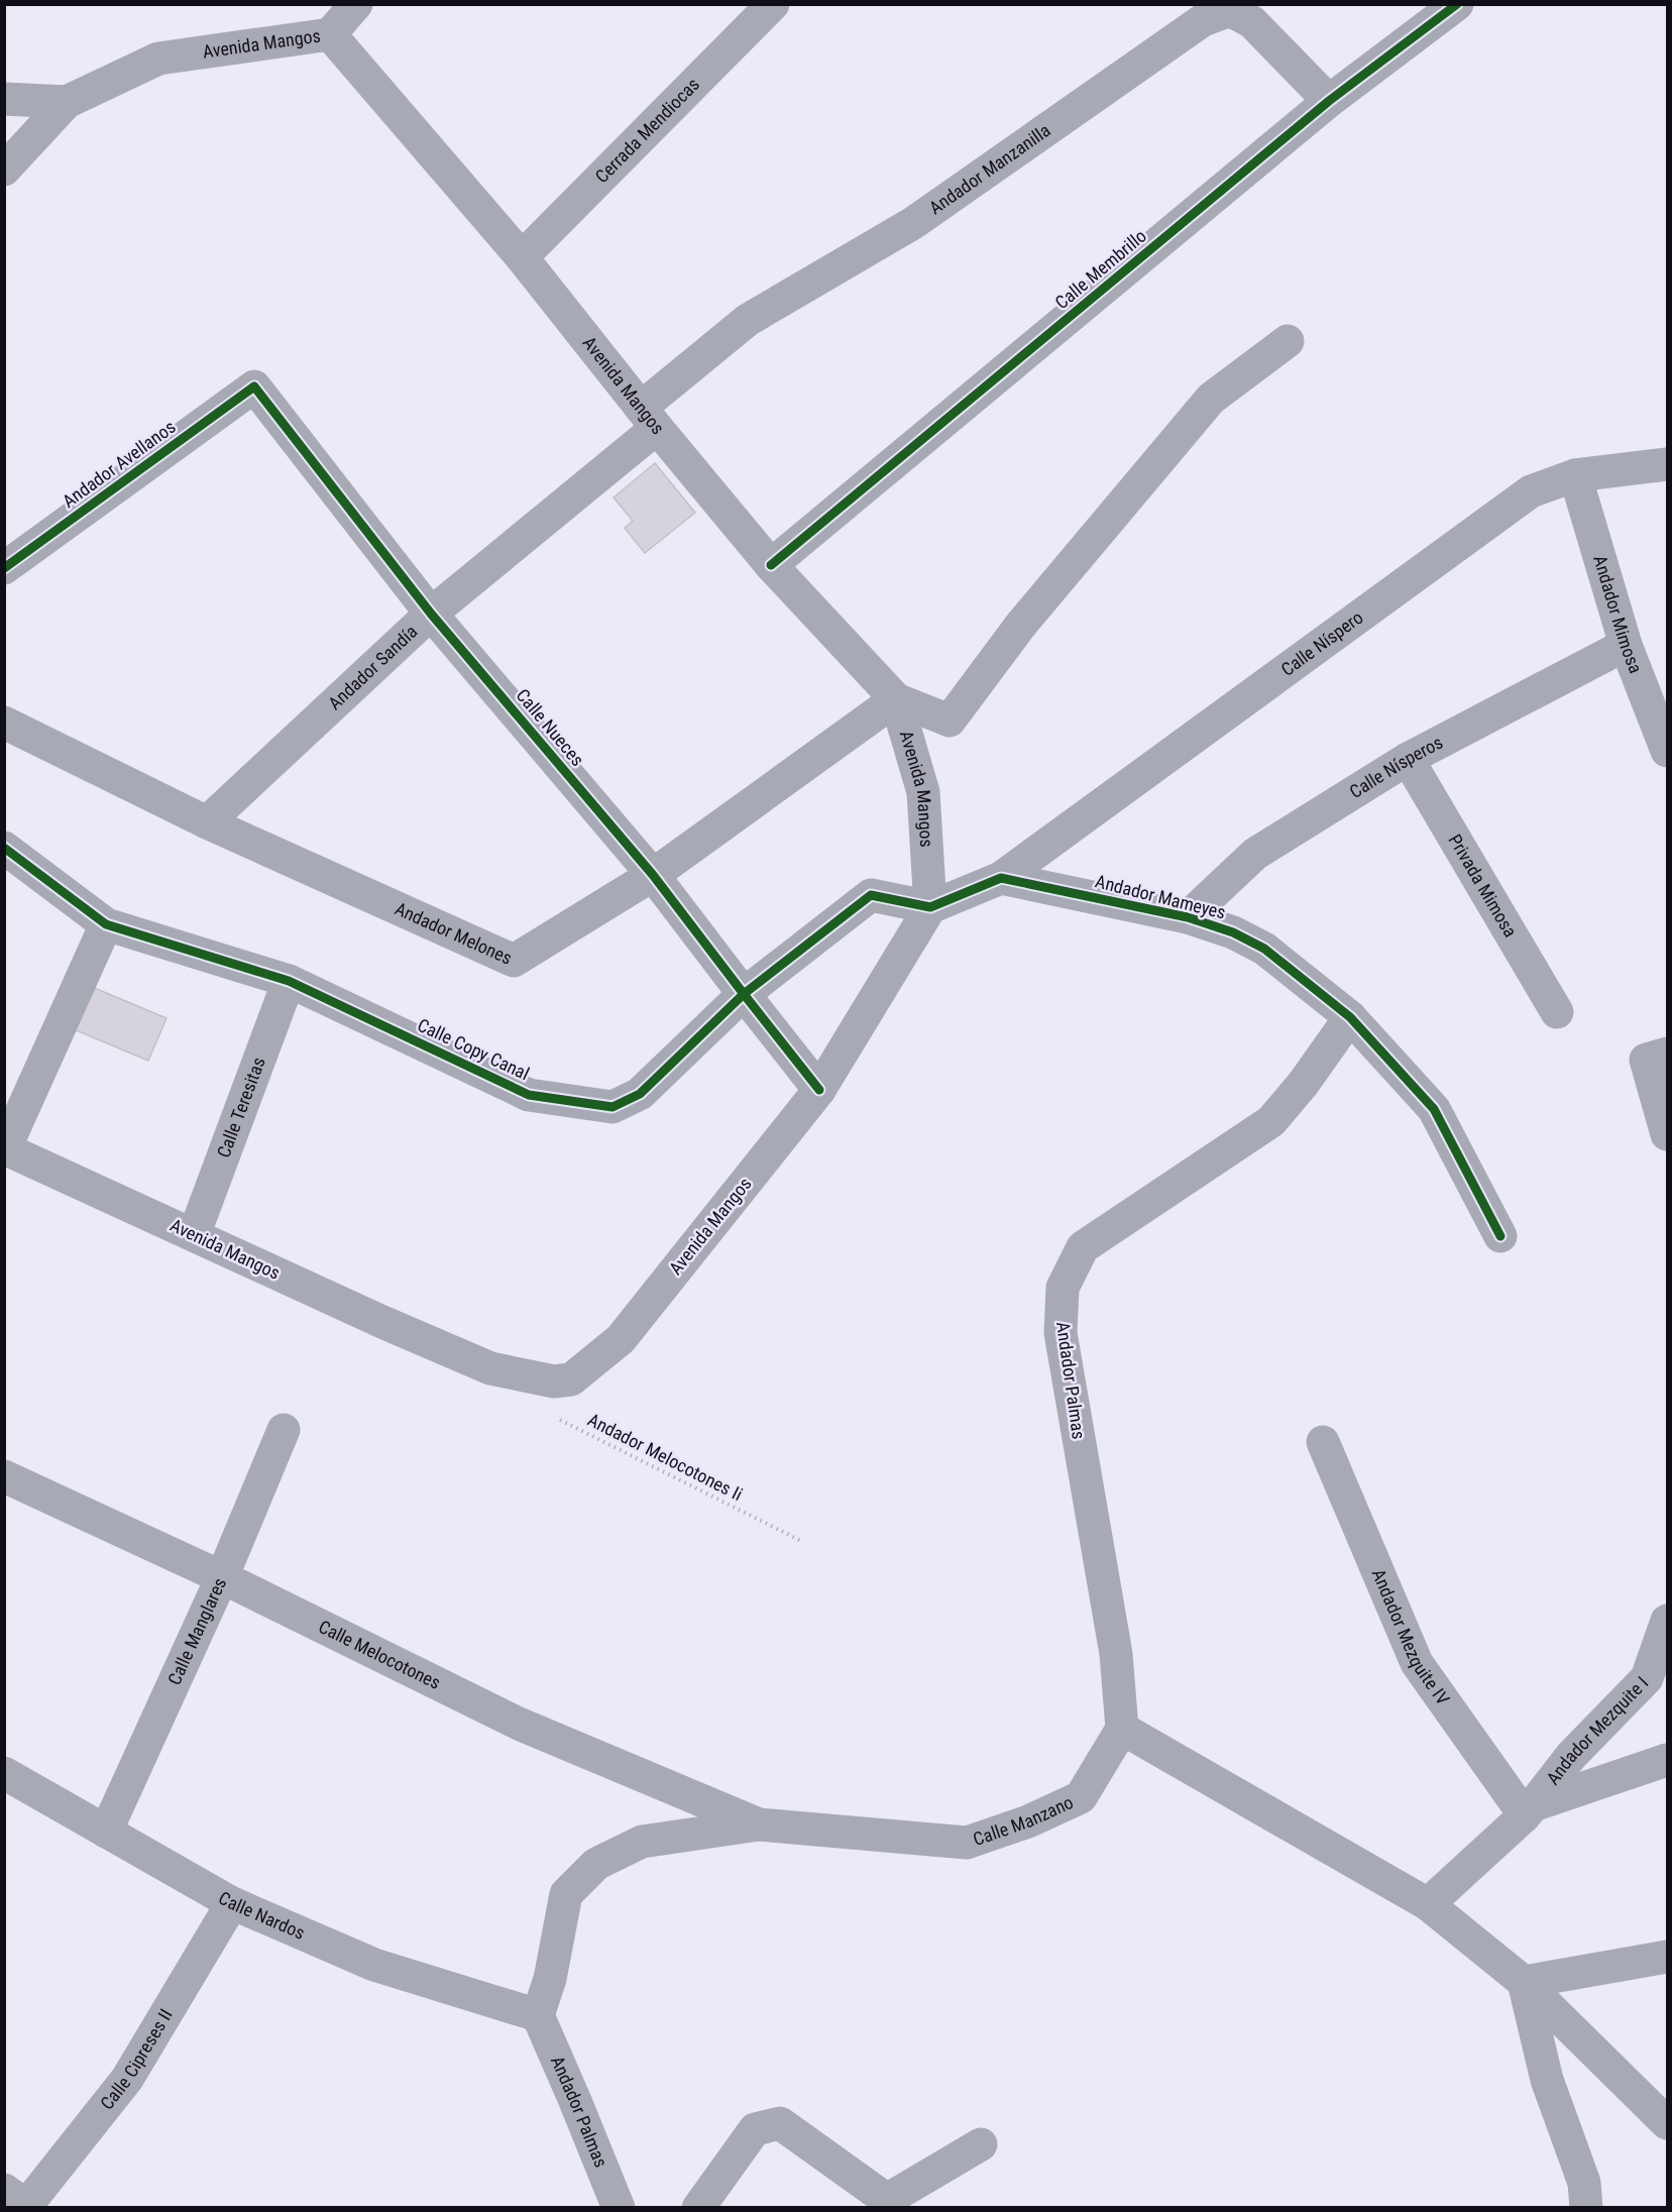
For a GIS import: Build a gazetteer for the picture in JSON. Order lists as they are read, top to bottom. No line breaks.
{"streets":{"main road":["Avenida Mangos"],"street":["Cerrada Mendiocas","Andador Manzanilla","Calle Membrillo","Andador Avellanos","Andador Mimosa","Calle Níspero","Andador Sandía","Calle Nueces","Calle Nísperos","Privada Mimosa","Andador Mameyes","Andador Melones","Calle Copy Canal","Calle Teresitas","Andador Palmas","Calle Manglares","Andador Mezquite IV","Calle Melocotones","Andador Mezquite I","Calle Manzano","Calle Nardos","Calle Cipreses II"],"path":["Andador Melocotones Ii"]},"crossings":[["Avenida Mangos","Cerrada Mendiocas"],["Avenida Mangos","Andador Manzanilla"],["Avenida Mangos","Calle Membrillo"],["Avenida Mangos","Andador Sandía"],["Avenida Mangos","Calle Nueces"],["Avenida Mangos","Andador Melones"],["Avenida Mangos","Calle Copy Canal"],["Avenida Mangos","Calle Teresitas"],["Avenida Mangos","Andador Melocotones Ii"],["Andador Manzanilla","Calle Membrillo"],["Andador Manzanilla","Andador Sandía"],["Andador Avellanos","Calle Nueces"],["Andador Mimosa","Calle Níspero"],["Andador Mimosa","Calle Nísperos"],["Calle Níspero","Andador Mameyes"],["Andador Sandía","Calle Nueces"],["Andador Sandía","Andador Melones"],["Calle Nueces","Andador Melones"],["Calle Nueces","Calle Copy Canal"],["Calle Nísperos","Privada Mimosa"],["Calle Nísperos","Andador Mameyes"],["Andador Mameyes","Andador Palmas"],["Calle Copy Canal","Calle Teresitas"],["Andador Palmas","Calle Manzano"],["Andador Palmas","Calle Nardos"],["Calle Manglares","Calle Melocotones"],["Calle Manglares","Calle Nardos"],["Andador Mezquite IV","Andador Mezquite I"],["Calle Melocotones","Calle Manzano"],["Calle Manzano","Calle Nardos"],["Calle Nardos","Calle Cipreses II"]]}
